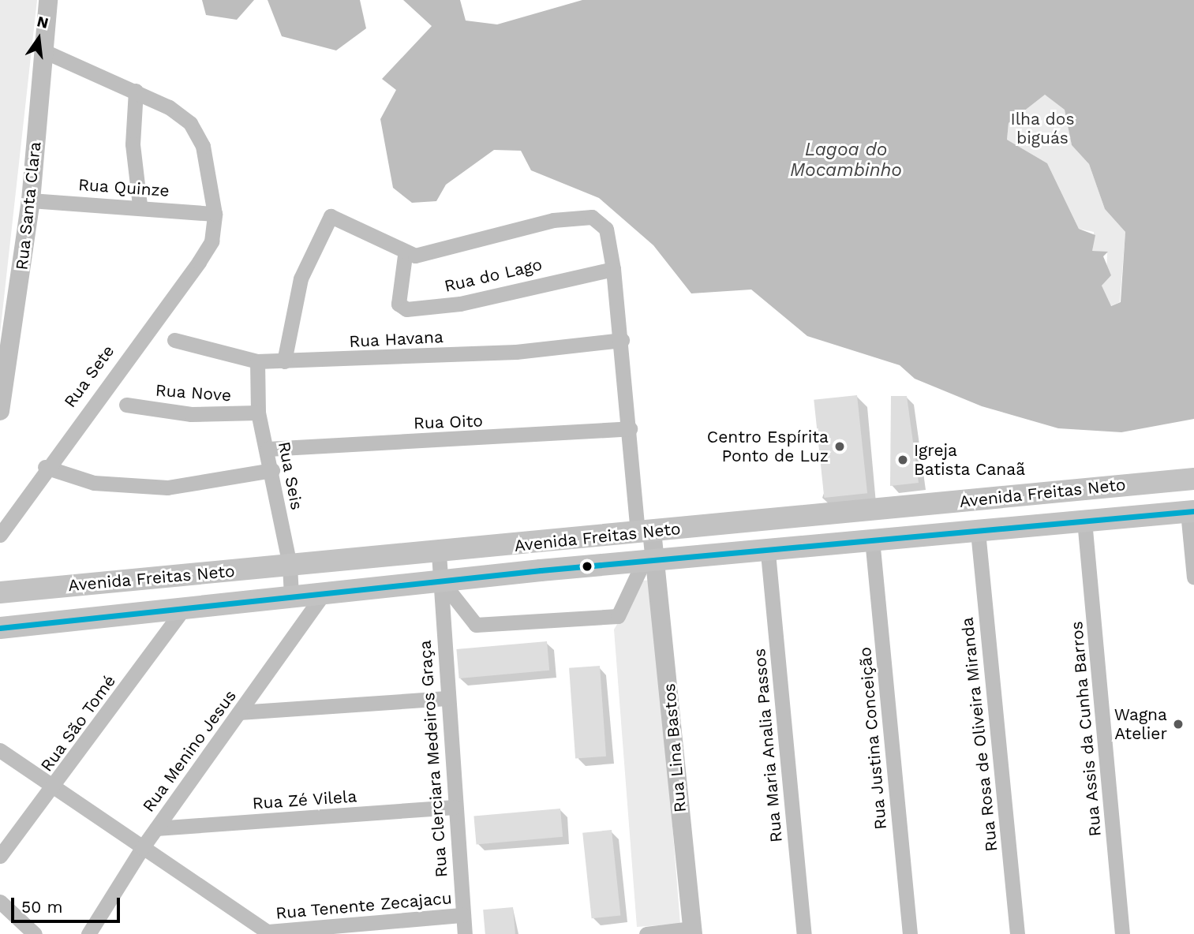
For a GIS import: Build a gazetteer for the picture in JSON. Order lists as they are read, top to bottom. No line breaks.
{"streets":{"main road":["Avenida Freitas Neto"],"street":["Rua Quinze","Rua Santa Clara","Rua do Lago","Rua Havana","Rua Sete","Rua Nove","Rua Oito","Rua Seis","Rua São Tomé","Rua Assis da Cunha Barros","Rua Rosa de Oliveira Miranda","Rua Justina Conceição","Rua Maria Analia Passos","Rua Lina Bastos","Rua Menino Jesus","Rua Clerciara Medeiros Graça","Rua Zé Vilela","Rua Tenente Zecajacu"]},"crossings":[["Rua Quinze","Rua Santa Clara"],["Rua Quinze","Rua Sete"],["Rua Havana","Rua Seis"],["Rua Nove","Rua Seis"],["Rua Oito","Rua Seis"],["Rua Seis","Avenida Freitas Neto"],["Avenida Freitas Neto","Rua São Tomé"],["Avenida Freitas Neto","Rua Assis da Cunha Barros"],["Avenida Freitas Neto","Rua Rosa de Oliveira Miranda"],["Avenida Freitas Neto","Rua Justina Conceição"],["Avenida Freitas Neto","Rua Maria Analia Passos"],["Avenida Freitas Neto","Rua Lina Bastos"],["Avenida Freitas Neto","Rua Menino Jesus"],["Avenida Freitas Neto","Rua Clerciara Medeiros Graça"],["Rua Menino Jesus","Rua Zé Vilela"],["Rua Clerciara Medeiros Graça","Rua Zé Vilela"],["Rua Clerciara Medeiros Graça","Rua Tenente Zecajacu"]],"water":["Lagoa do Mocambinho"],"parks":["Ilha dos biguás"],"places":["Centro Espírita Ponto de Luz","Igreja Batista Canaã","Wagna Atelier"],"scale_bar":"50 m","north":"top"}
